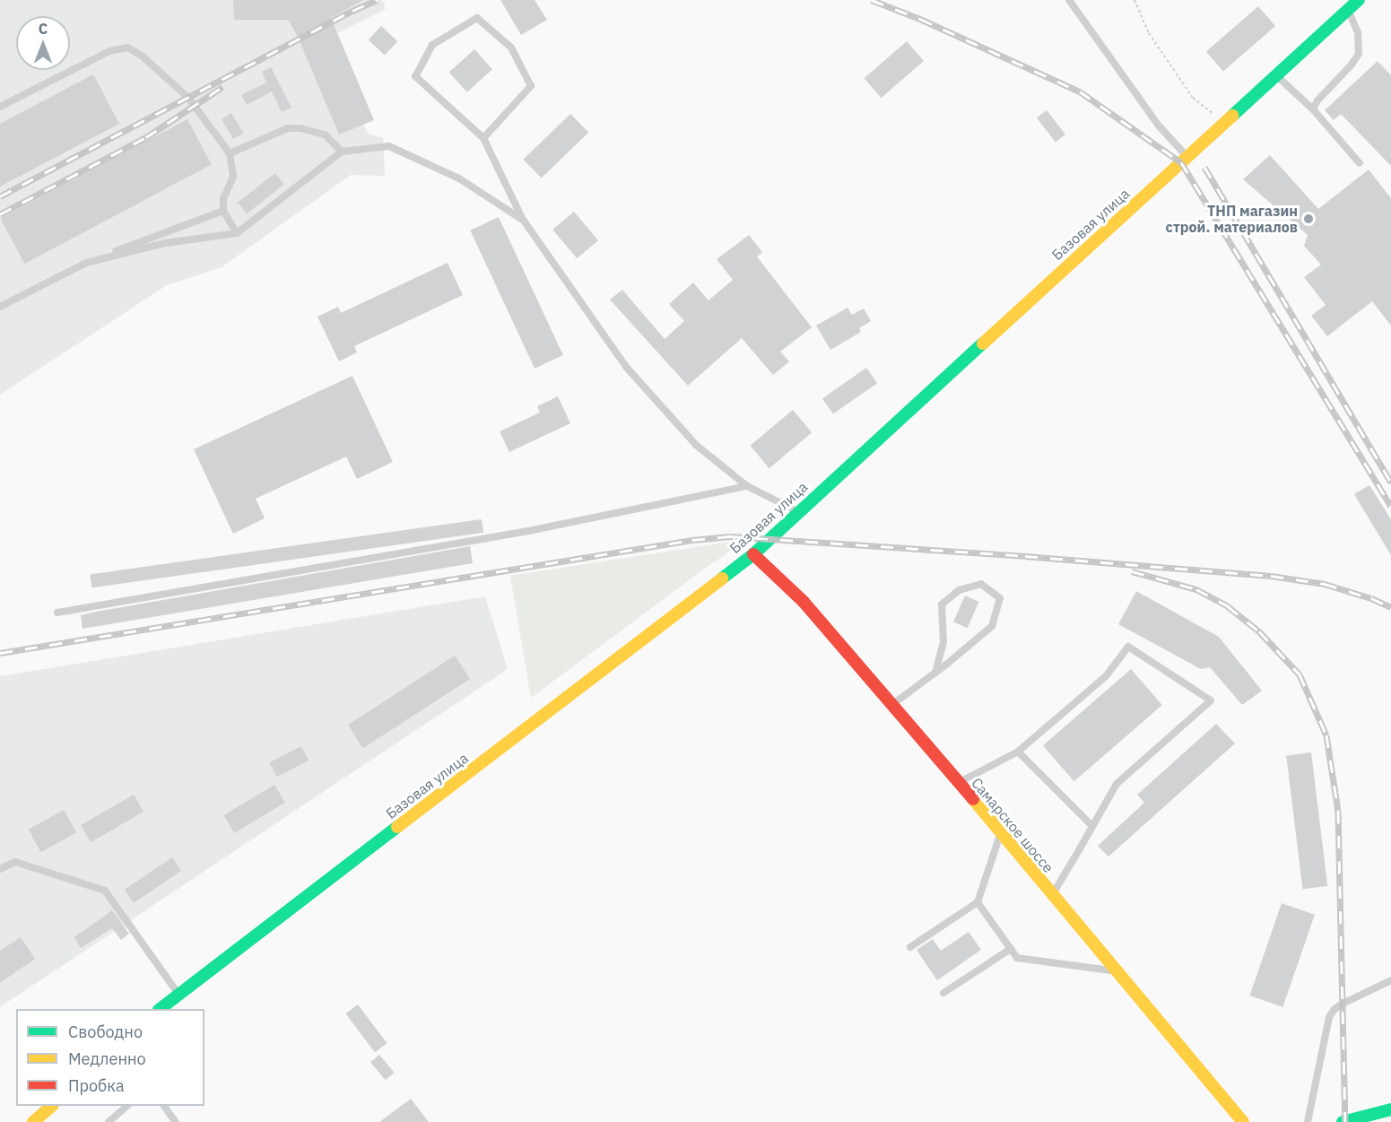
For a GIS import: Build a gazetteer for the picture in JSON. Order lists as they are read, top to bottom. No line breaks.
{"streets":{"street":["Базовая улица","Самарское шоссе"]},"crossings":[["Базовая улица","Самарское шоссе"]],"places":["ТНП магазин строй. материалов"],"legend":["Свободно","Медленно","Пробка"],"north":"top"}
